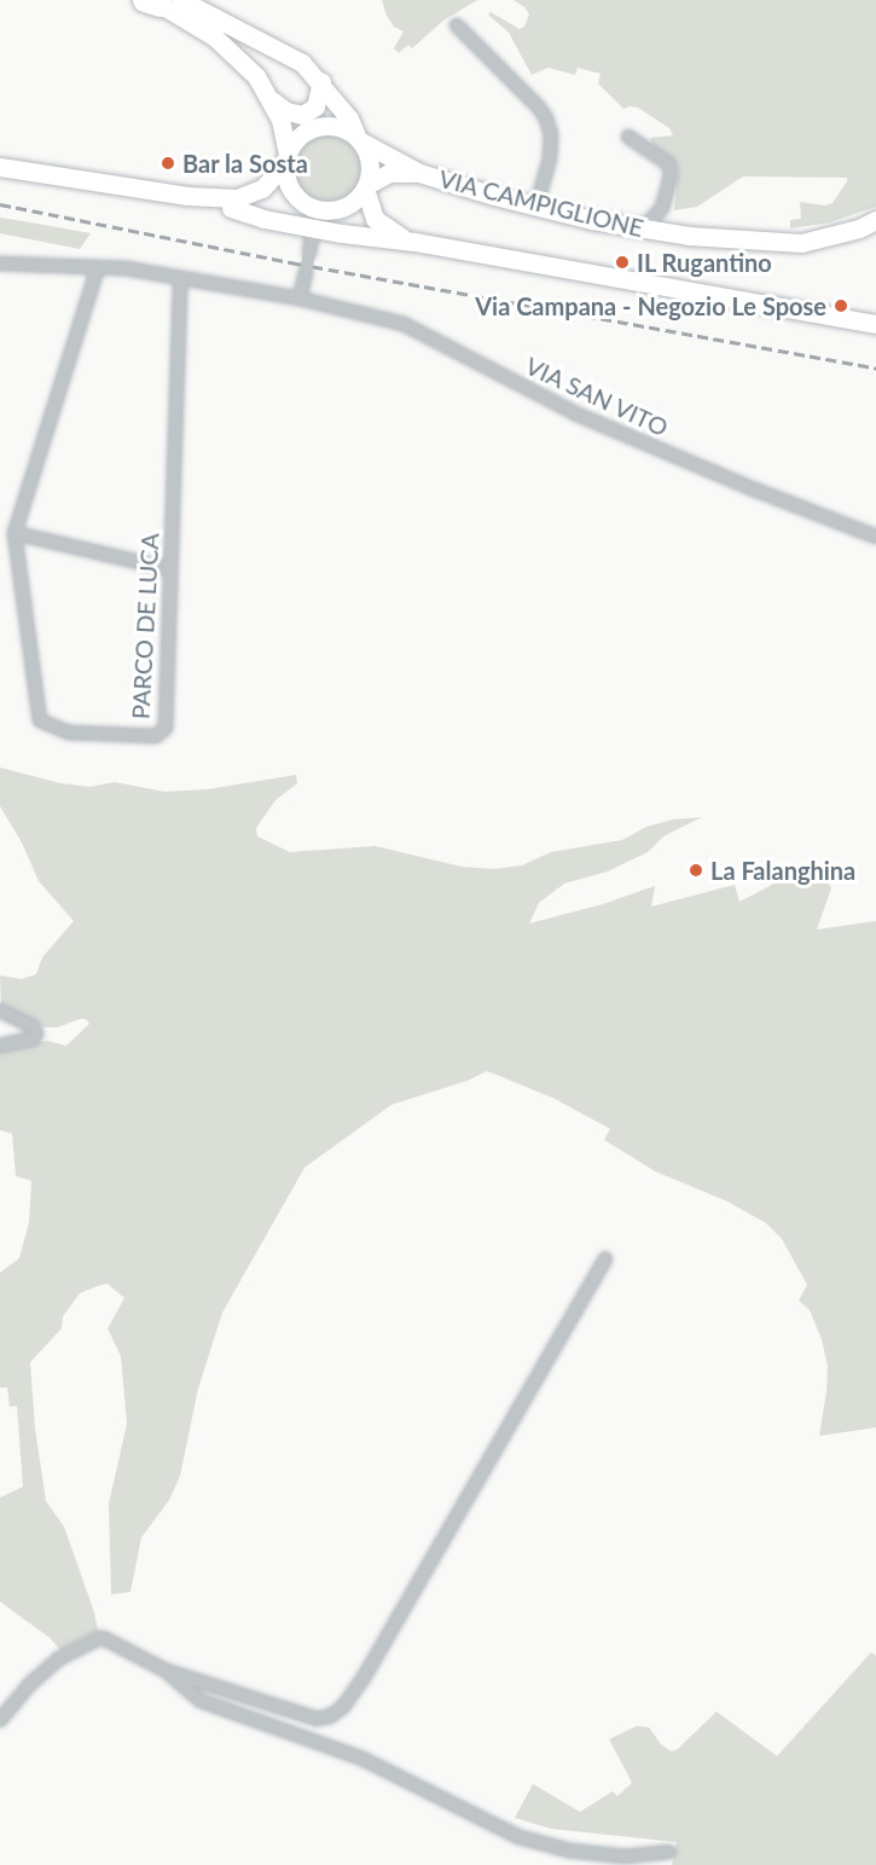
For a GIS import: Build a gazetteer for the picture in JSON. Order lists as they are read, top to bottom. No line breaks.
{"streets":{"main road":["VIA CAMPIGLIONE"],"street":["VIA SAN VITO","PARCO DE LUCA"]},"crossings":[["VIA SAN VITO","PARCO DE LUCA"]],"places":["Bar la Sosta","IL Rugantino","Via Campana - Negozio Le Spose","La Falanghina"]}
